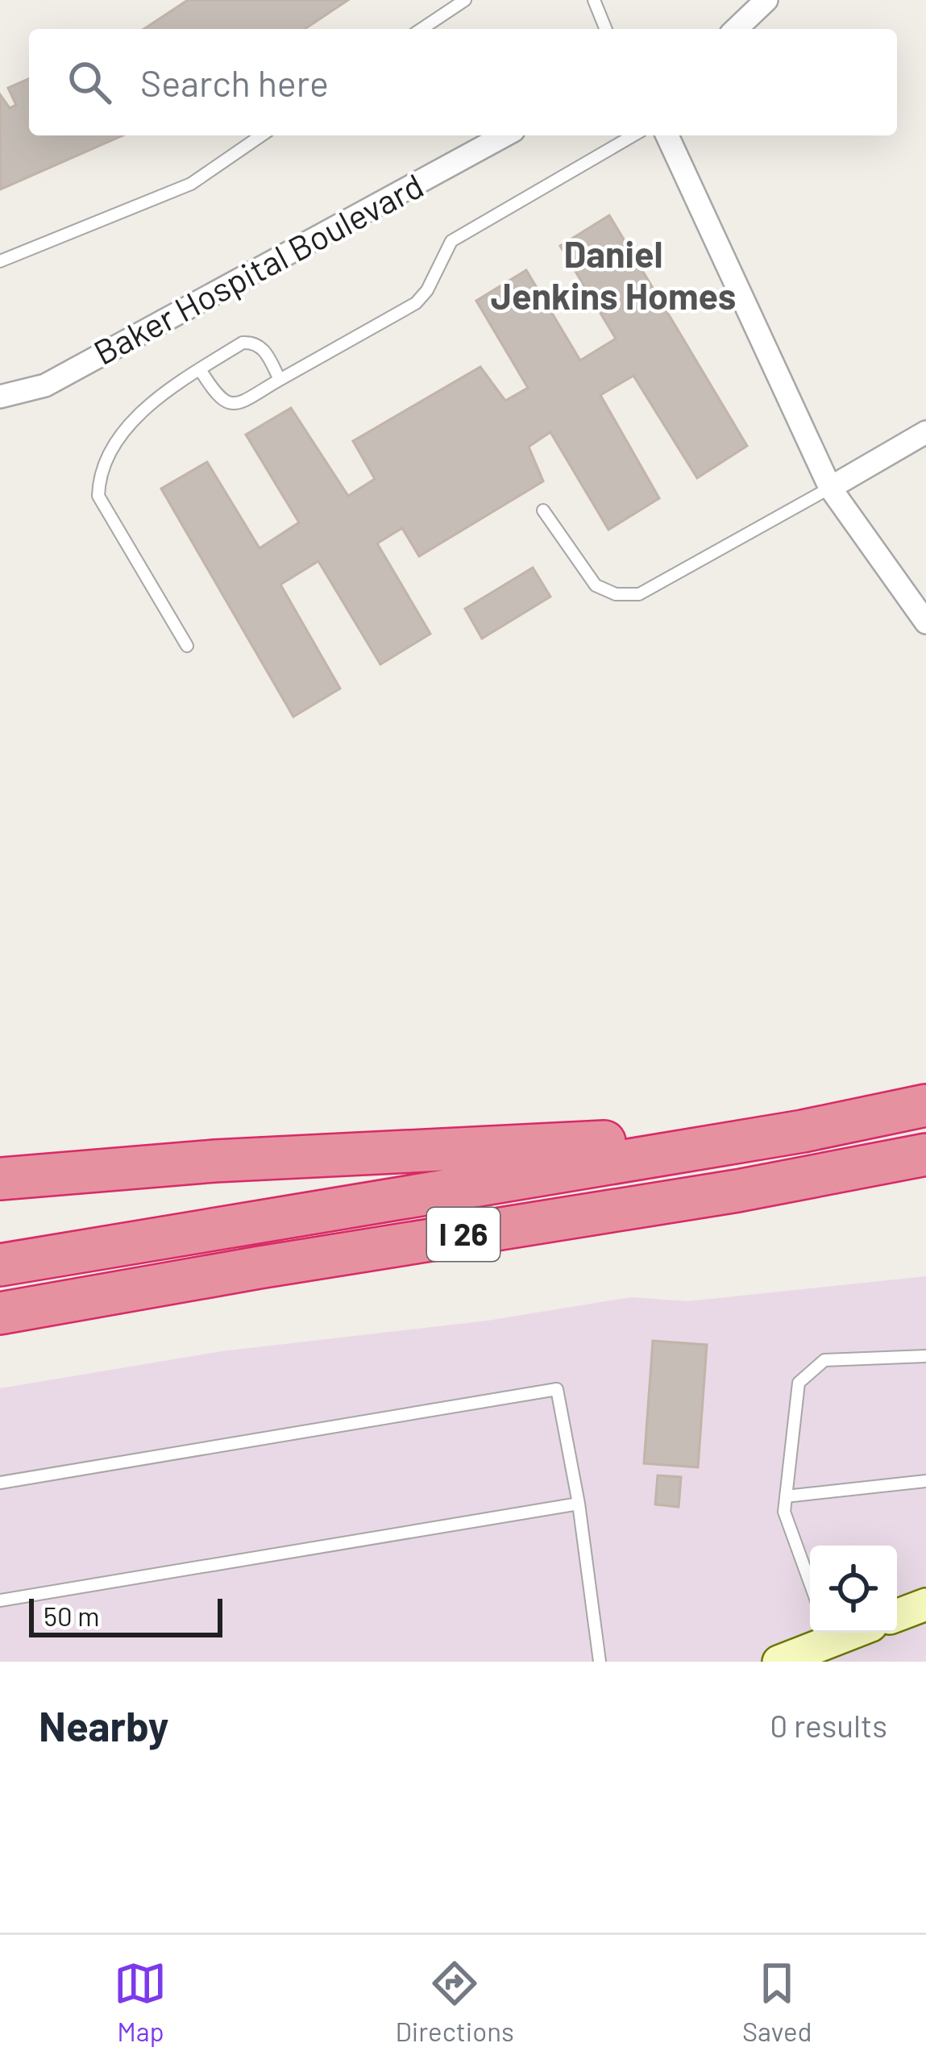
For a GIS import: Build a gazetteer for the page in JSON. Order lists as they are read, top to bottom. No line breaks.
{"streets":{"highway":["I 26"],"street":["Baker Hospital Boulevard"]},"districts":["Daniel Jenkins Homes"],"scale_bar":"50 m","page":{"search":"Search here","scale":"50 m","heading":["Nearby","0 results"],"nav":["Map","Directions","Saved"]}}
